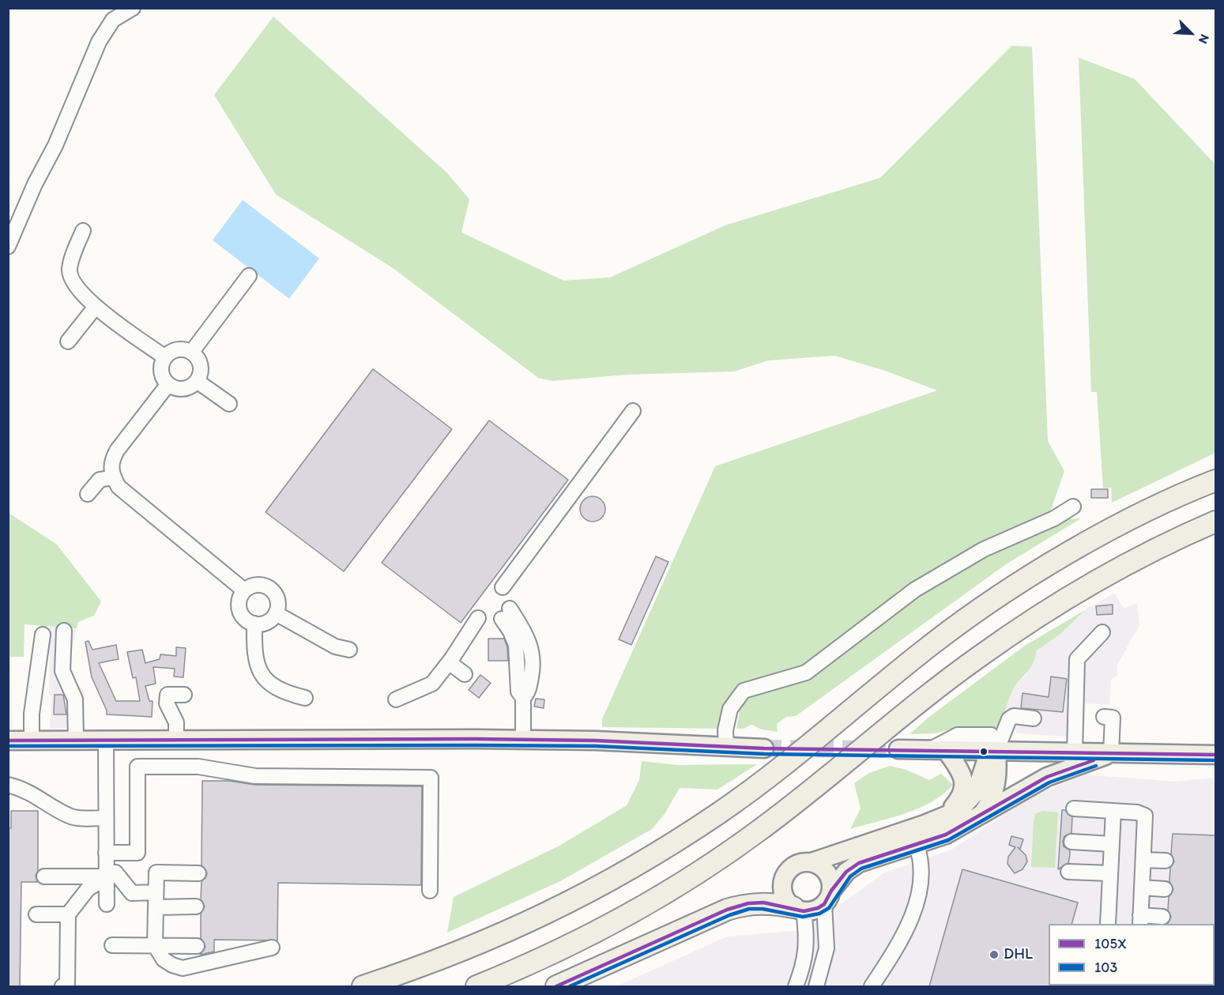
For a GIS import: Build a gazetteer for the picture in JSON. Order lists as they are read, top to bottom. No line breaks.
{"places":["DHL"],"lines":["transit line 105X","transit line 103"],"legend":["105X","103"],"north":"bottom right"}
